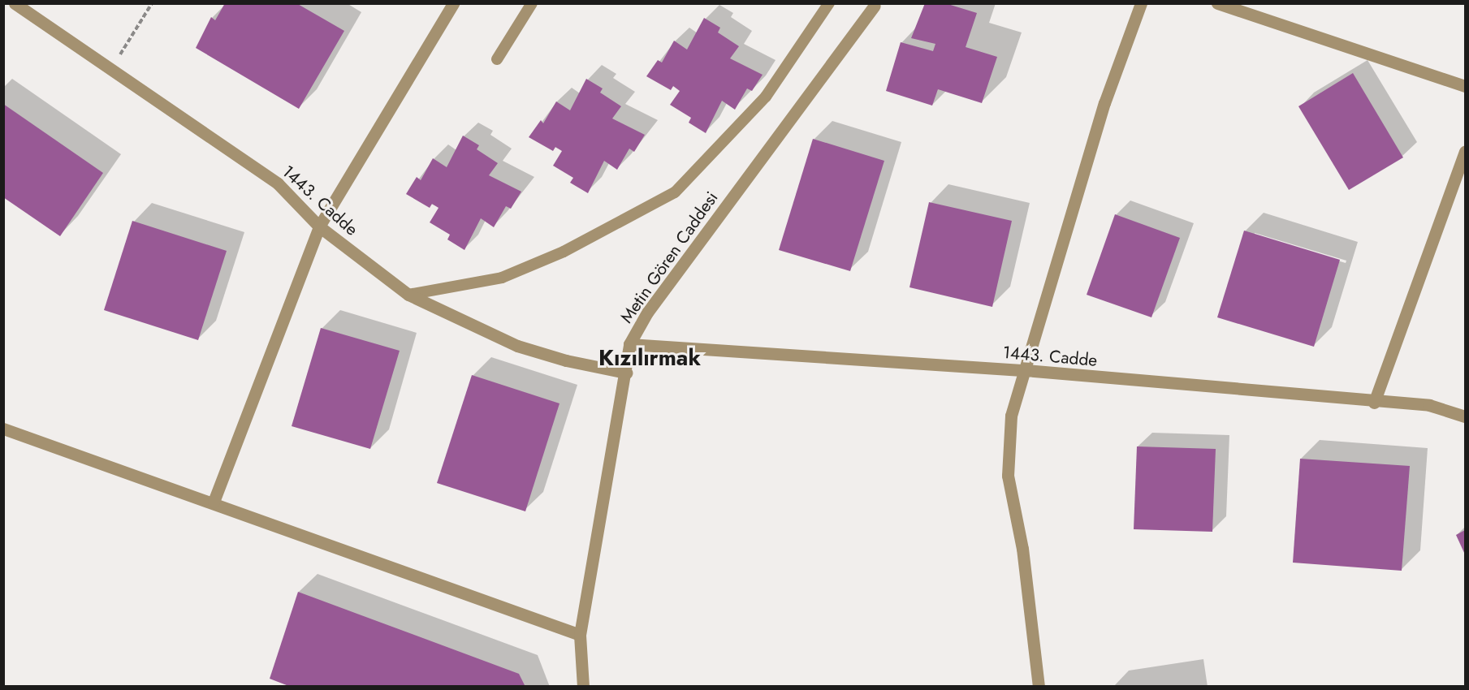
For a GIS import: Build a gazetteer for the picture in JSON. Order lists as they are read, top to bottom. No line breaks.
{"streets":{"street":["1443. Cadde","Metin Gören Caddesi"]},"crossings":[["1443. Cadde","Metin Gören Caddesi"]],"districts":["Kızılırmak"]}
